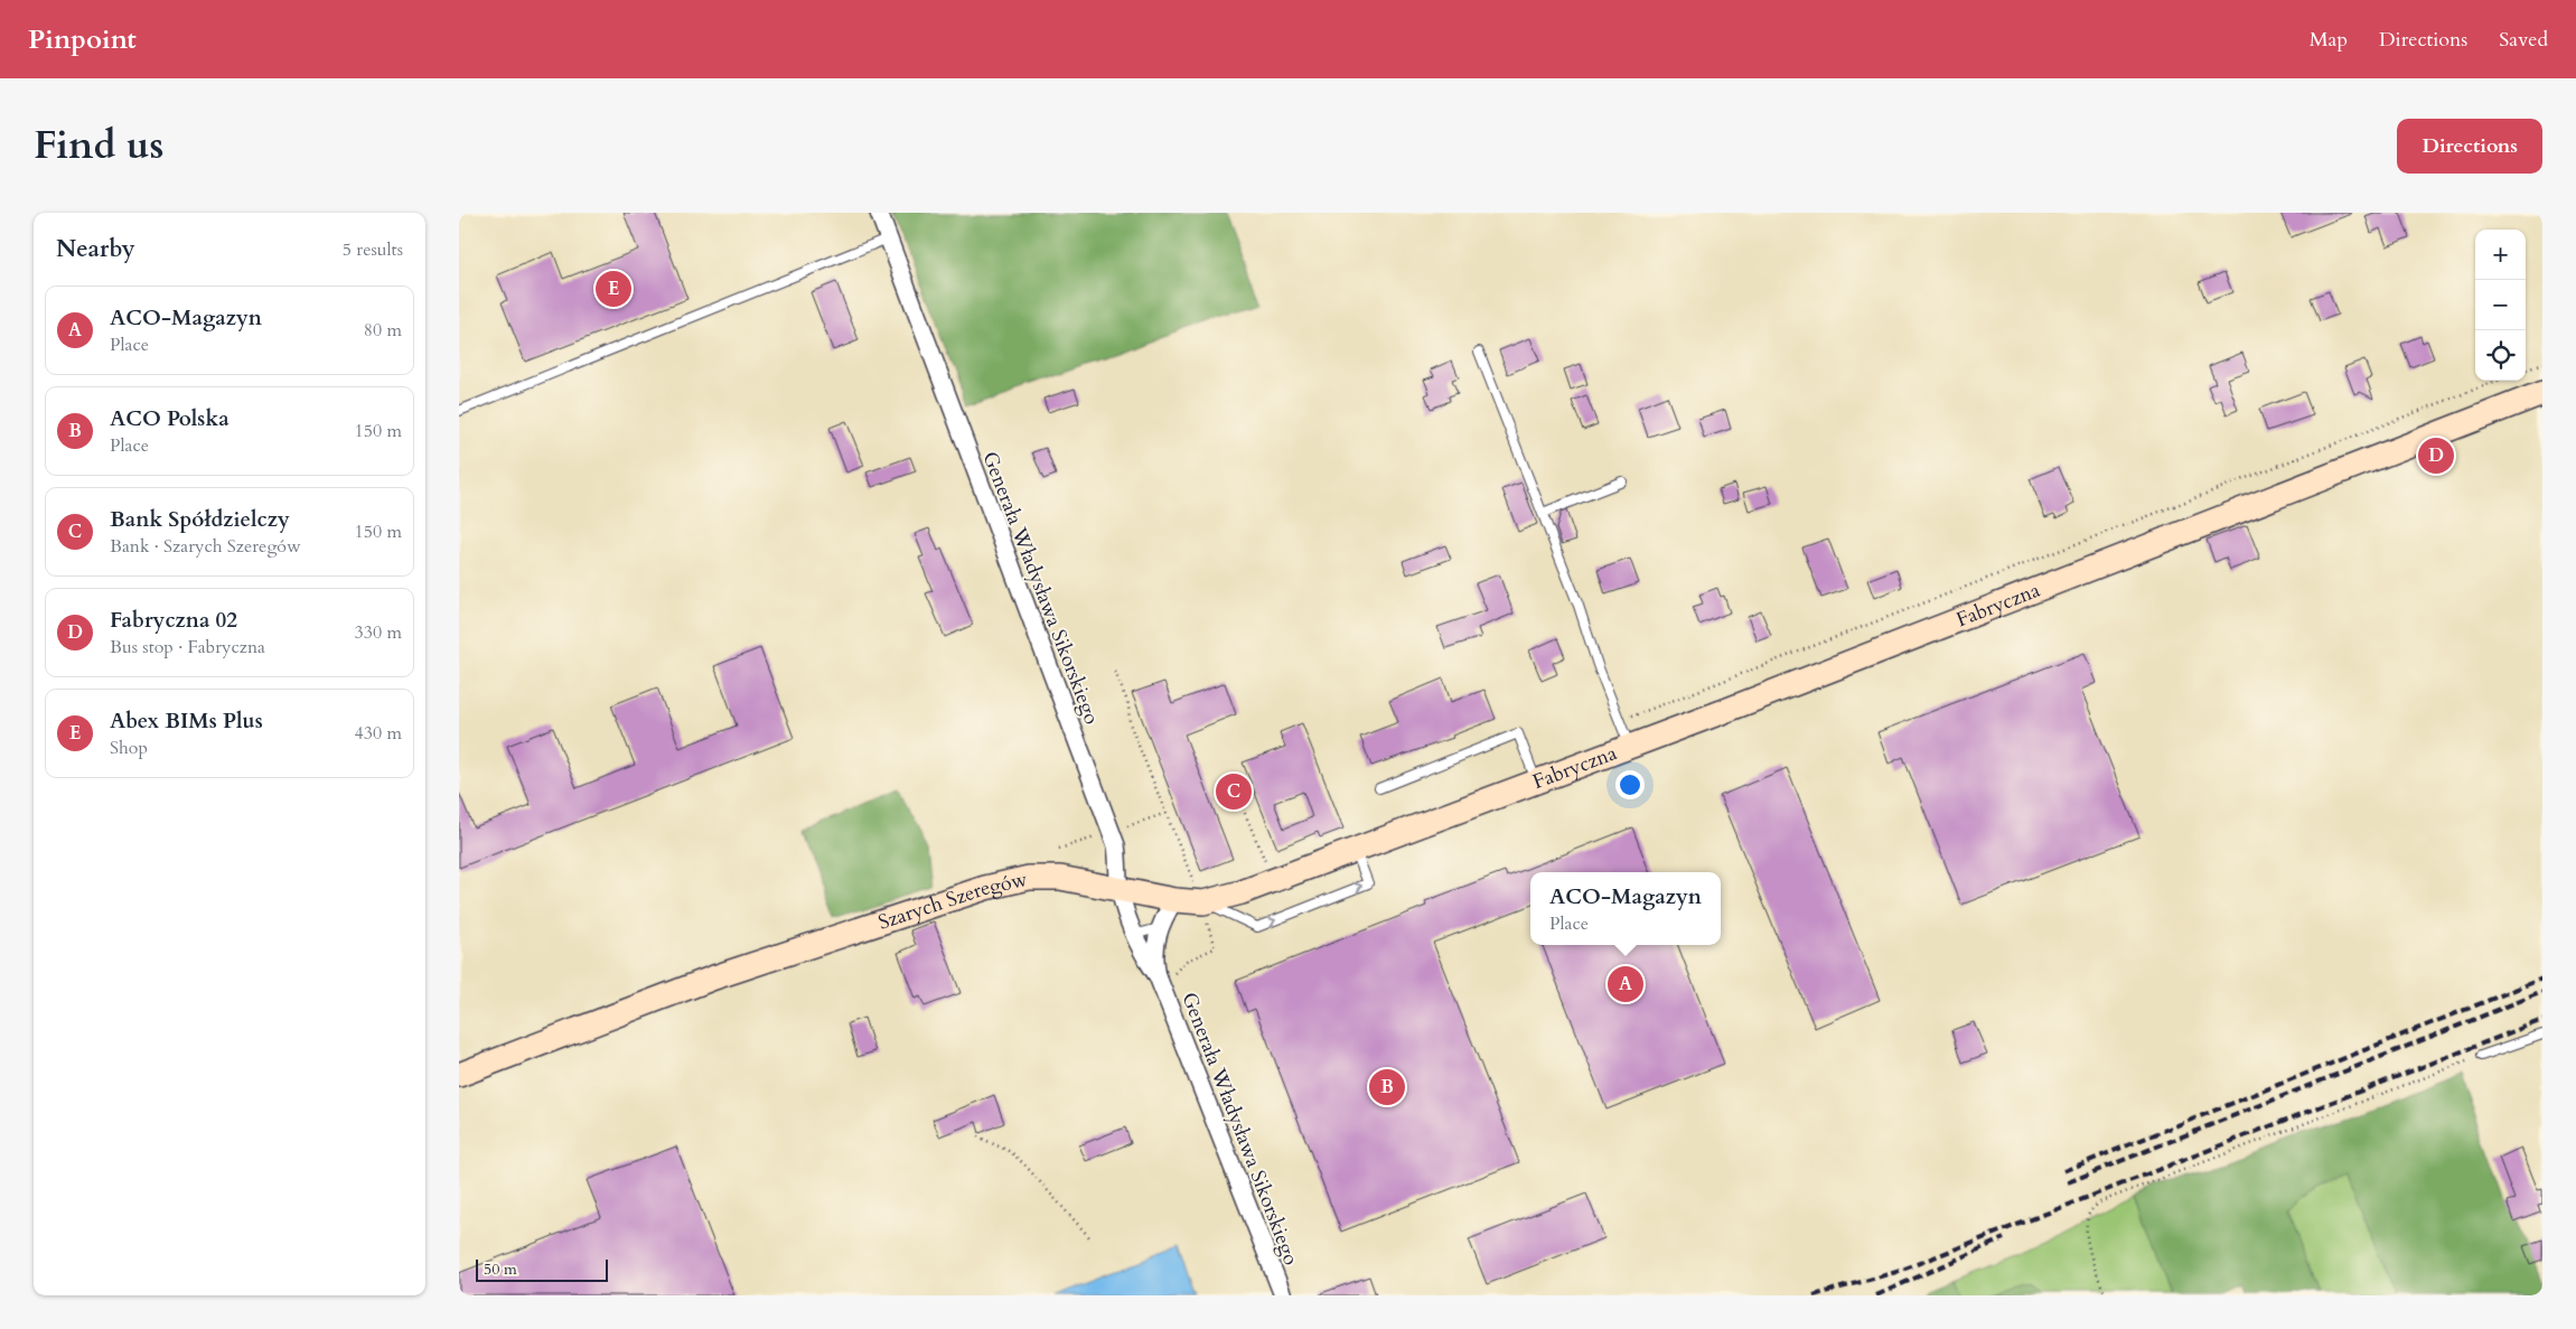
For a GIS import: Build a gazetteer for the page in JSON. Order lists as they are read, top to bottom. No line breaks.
{"streets":{"street":["Generała Władysława Sikorskiego","Fabryczna","Szarych Szeregów"]},"crossings":[["Generała Władysława Sikorskiego","Szarych Szeregów"],["Fabryczna","Szarych Szeregów"]],"scale_bar":"50 m","page":{"header":"Pinpoint","nav":["Map","Directions","Saved"],"title":"Find us","buttons":"Directions","heading":["Nearby","5 results"],"map_buttons":["+","−"],"pins":["E","D","C","A","B"],"list":[{"mark":"A","name":"ACO-Magazyn","note":"Place","value":"80 m"},{"mark":"B","name":"ACO Polska","note":"Place","value":"150 m"},{"mark":"C","name":"Bank Spółdzielczy","note":"Bank · Szarych Szeregów","value":"150 m"},{"mark":"D","name":"Fabryczna 02","note":"Bus stop · Fabryczna","value":"330 m"},{"mark":"E","name":"Abex BIMs Plus","note":"Shop","value":"430 m"}],"popup":["ACO-Magazyn","Place"],"scale":"50 m"}}
